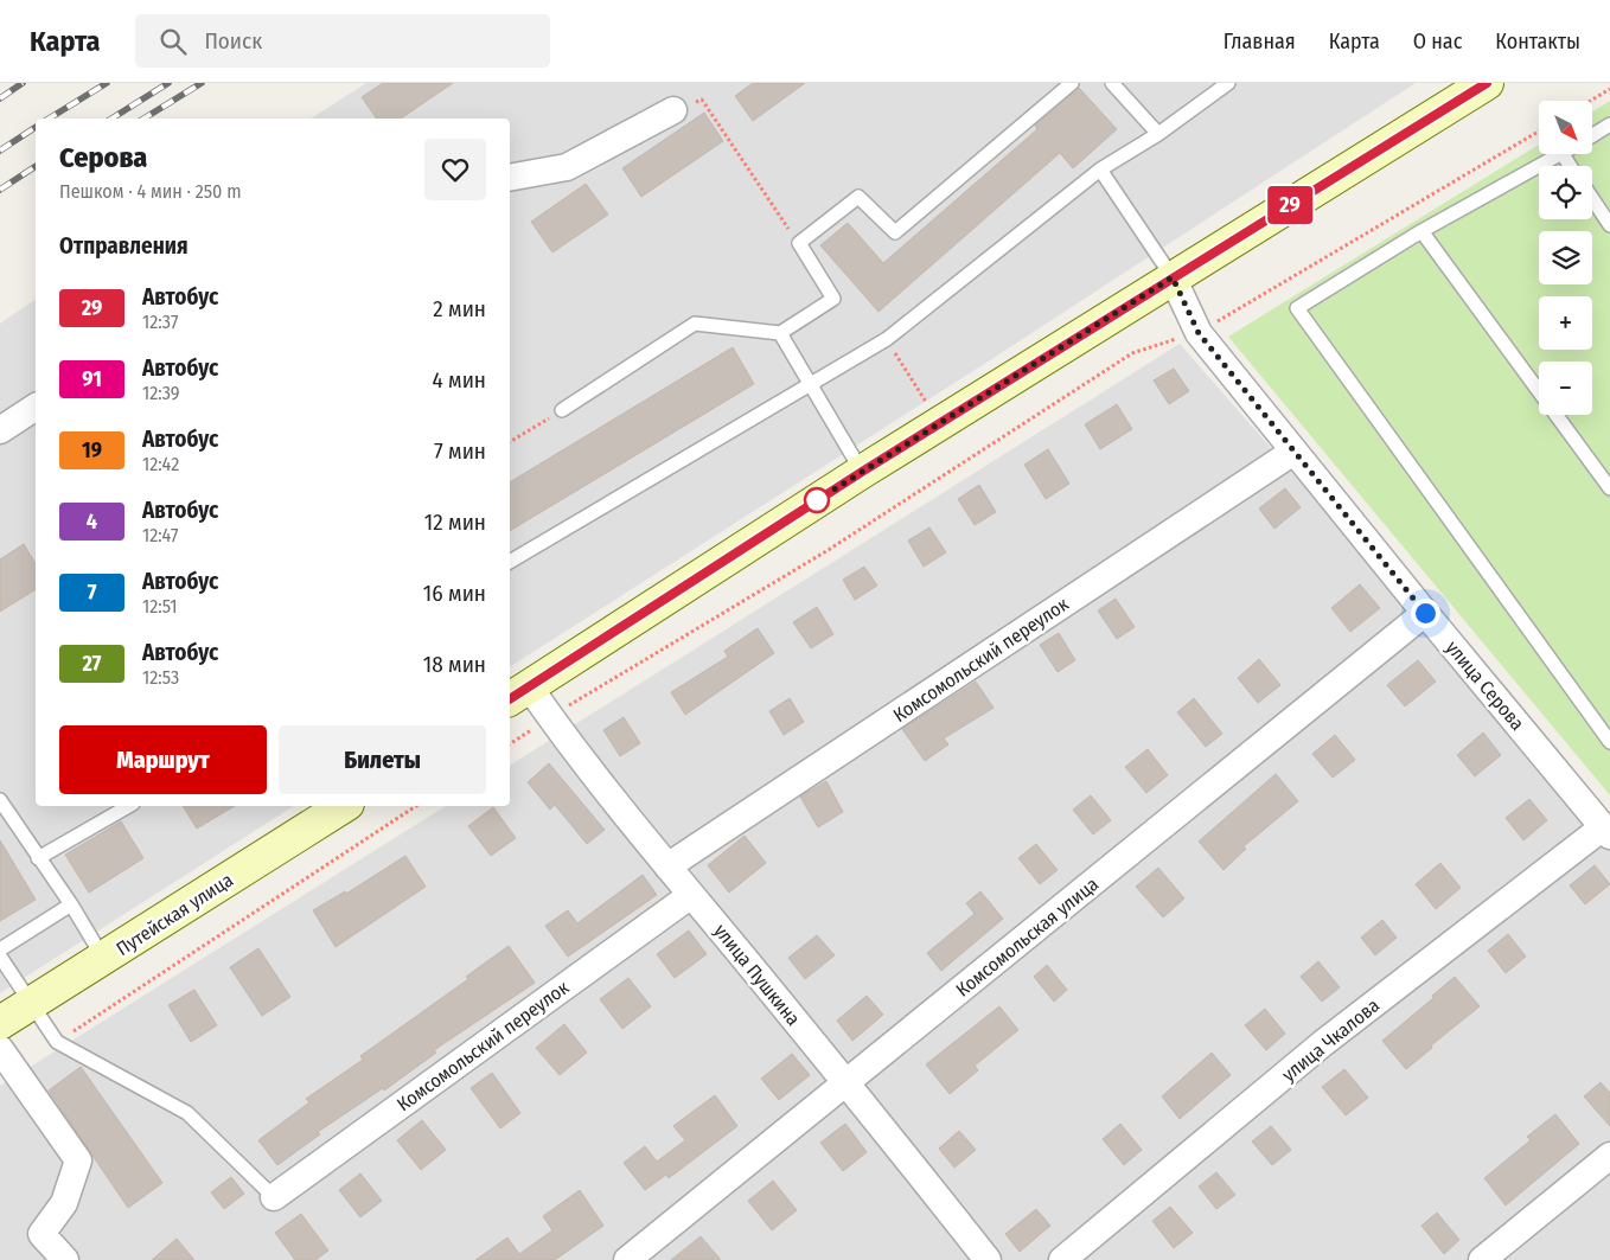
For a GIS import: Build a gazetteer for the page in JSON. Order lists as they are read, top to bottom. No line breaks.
{"streets":{"main road":["Путейская улица"],"street":["Комсомольский переулок","улица Серова","Комсомольская улица","улица Пушкина","улица Чкалова"]},"crossings":[["Комсомольский переулок","улица Серова"],["Комсомольский переулок","улица Пушкина"],["улица Серова","Комсомольская улица"],["улица Серова","улица Чкалова"],["Комсомольская улица","улица Пушкина"]],"lines":["bus line 29"],"north":"bottom right","page":{"header":"Карта","search":"Поиск","nav":["Главная","Карта","О нас","Контакты"],"on_map":"29","map_buttons":["+","−"],"heading":[["Серова","Пешком · 4 мин · 250 m"],"Отправления"],"list":[{"mark":"29","name":"Автобус","note":"12:37","value":"2 мин"},{"mark":"91","name":"Автобус","note":"12:39","value":"4 мин"},{"mark":"19","name":"Автобус","note":"12:42","value":"7 мин"},{"mark":"4","name":"Автобус","note":"12:47","value":"12 мин"},{"mark":"7","name":"Автобус","note":"12:51","value":"16 мин"},{"mark":"27","name":"Автобус","note":"12:53","value":"18 мин"}],"buttons":["Маршрут","Билеты"]}}
